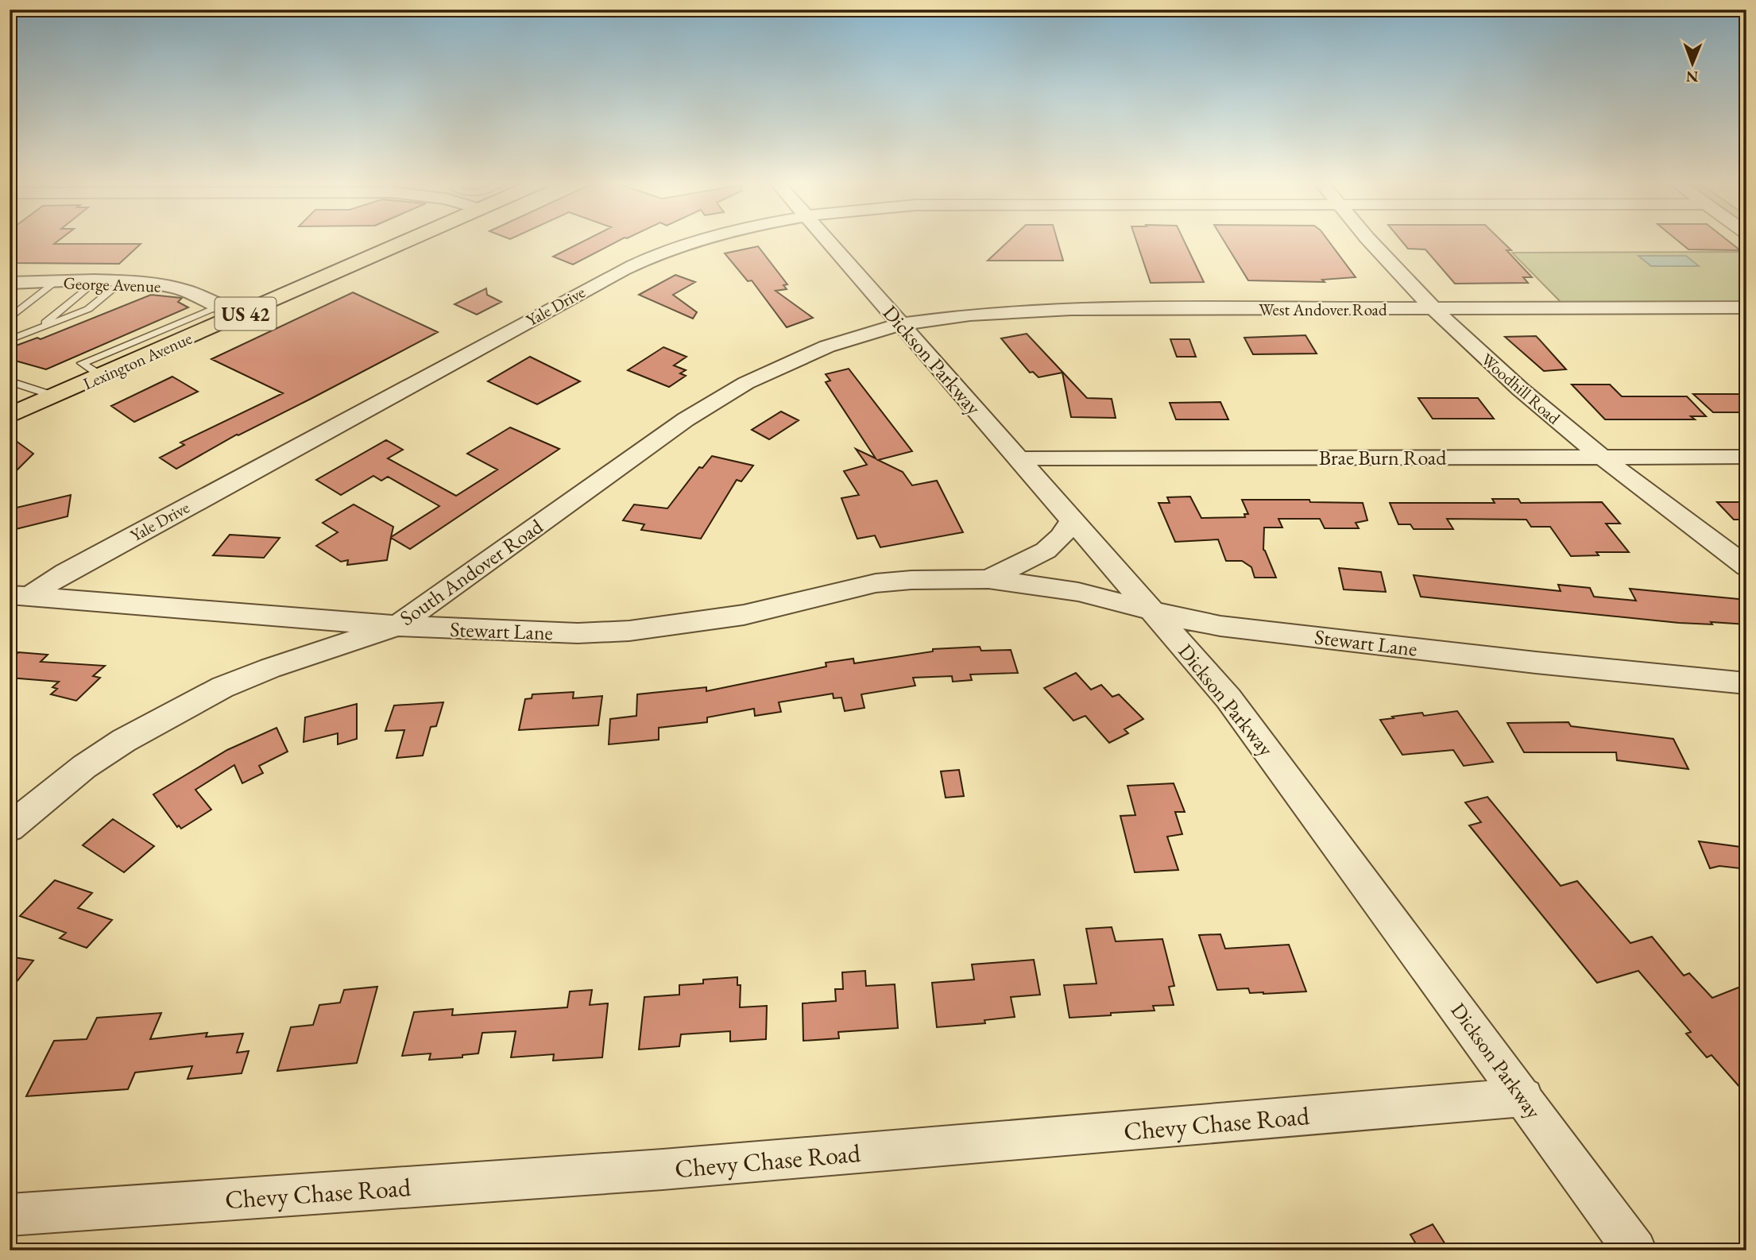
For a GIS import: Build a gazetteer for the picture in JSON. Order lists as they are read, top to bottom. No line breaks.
{"streets":{"main road":["US 42","Lexington Avenue"],"street":["George Avenue","Yale Drive","West Andover Road","Dickson Parkway","Woodhill Road","Brae Burn Road","South Andover Road","Stewart Lane","Chevy Chase Road"]},"crossings":[["George Avenue","Lexington Avenue"],["Yale Drive","Stewart Lane"],["West Andover Road","Dickson Parkway"],["West Andover Road","Woodhill Road"],["West Andover Road","South Andover Road"],["Dickson Parkway","Brae Burn Road"],["Dickson Parkway","South Andover Road"],["Dickson Parkway","Stewart Lane"],["Dickson Parkway","Chevy Chase Road"],["Woodhill Road","Brae Burn Road"],["South Andover Road","Stewart Lane"]],"north":"bottom"}
